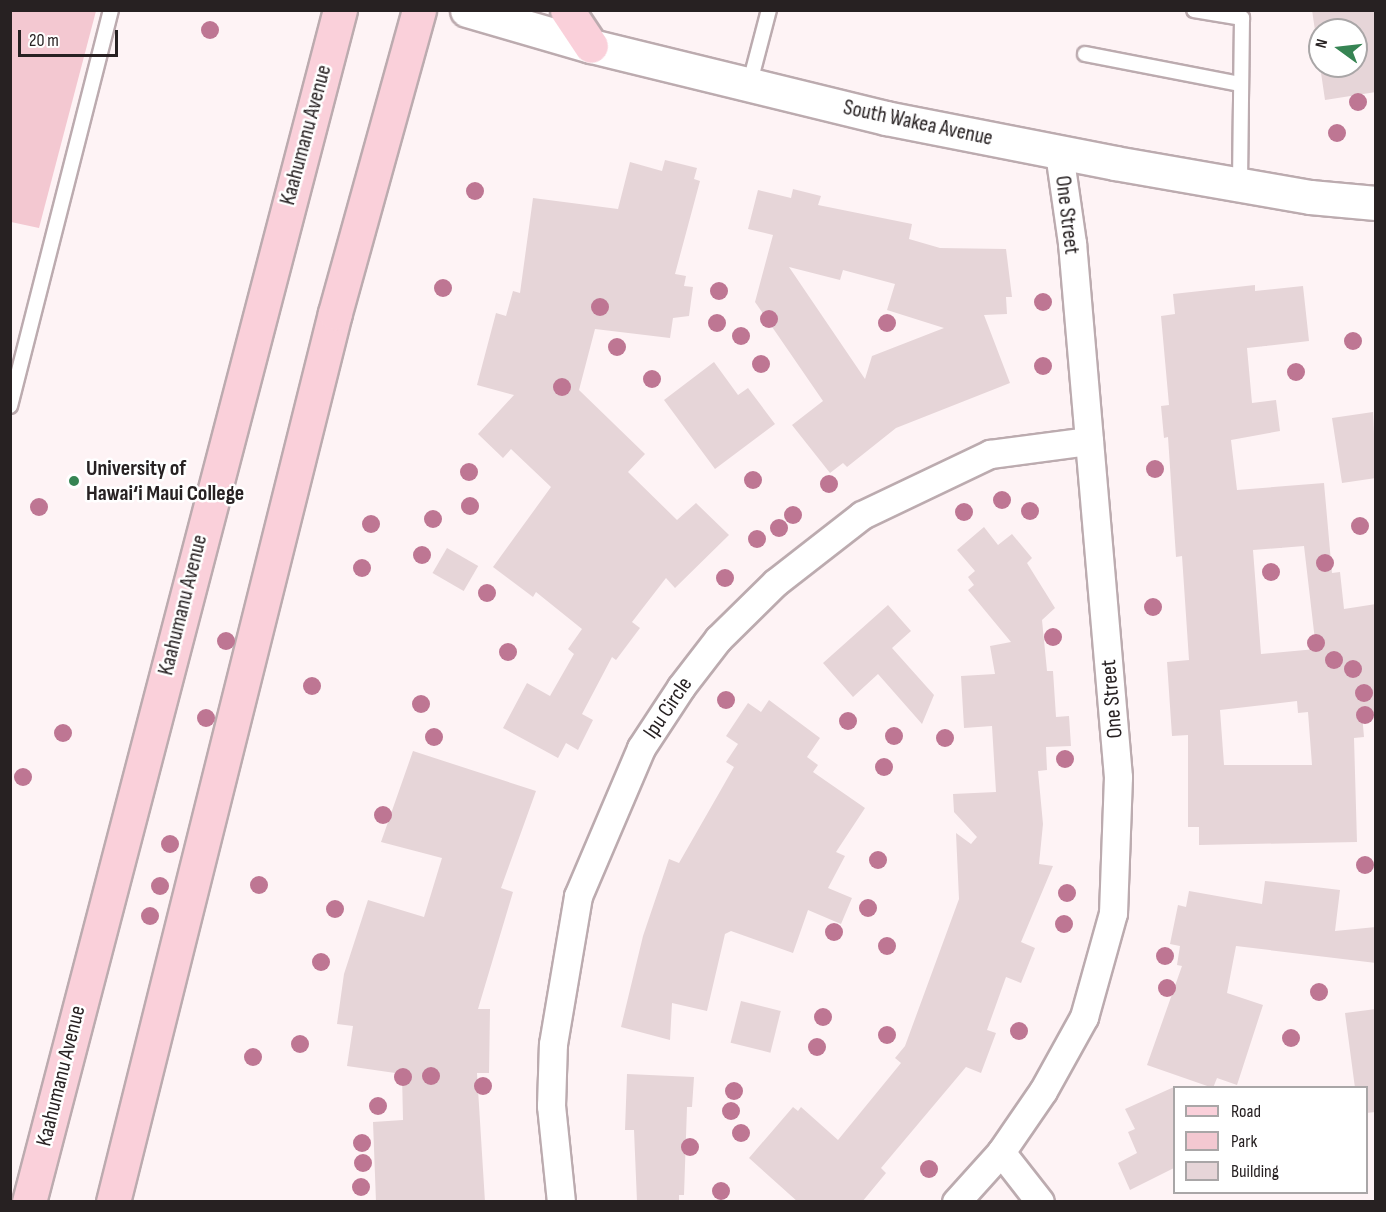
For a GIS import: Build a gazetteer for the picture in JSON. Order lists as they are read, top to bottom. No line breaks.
{"streets":{"main road":["Kaahumanu Avenue"],"street":["South Wakea Avenue","One Street","Ipu Circle"]},"crossings":[["South Wakea Avenue","One Street"],["One Street","Ipu Circle"]],"places":["University of Hawai‘i Maui College"],"legend":["Road","Park","Building"],"scale_bar":"20 m","north":"left"}
